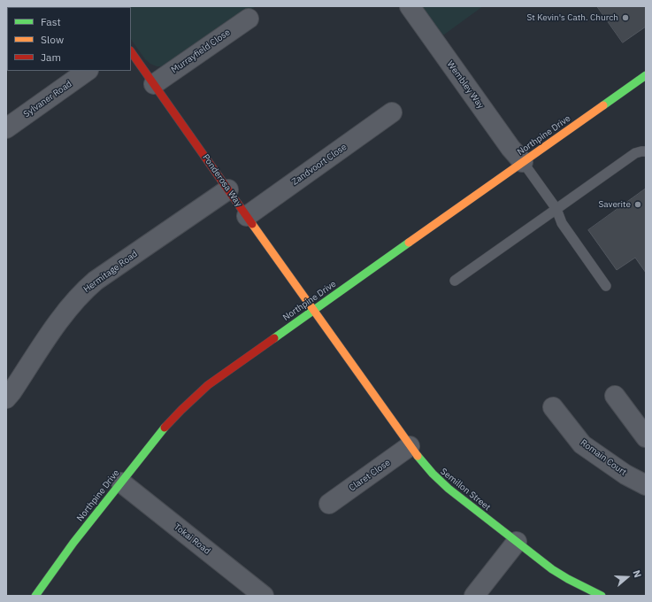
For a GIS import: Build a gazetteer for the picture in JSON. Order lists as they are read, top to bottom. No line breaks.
{"streets":{"street":["Murrayfield Close","Wembley Way","Sylvaner Road","Northpine Drive","Zandvoort Close","Ponderosa Way","Hermitage Road","Romain Court","Claret Close","Semillon Street","Tokai Road"]},"crossings":[["Murrayfield Close","Ponderosa Way"],["Wembley Way","Northpine Drive"],["Northpine Drive","Ponderosa Way"],["Northpine Drive","Semillon Street"],["Northpine Drive","Tokai Road"],["Zandvoort Close","Ponderosa Way"],["Ponderosa Way","Hermitage Road"],["Ponderosa Way","Semillon Street"],["Claret Close","Semillon Street"]],"places":["St Kevin's Cath. Church","Saverite"],"legend":["Fast","Slow","Jam"],"north":"right"}
